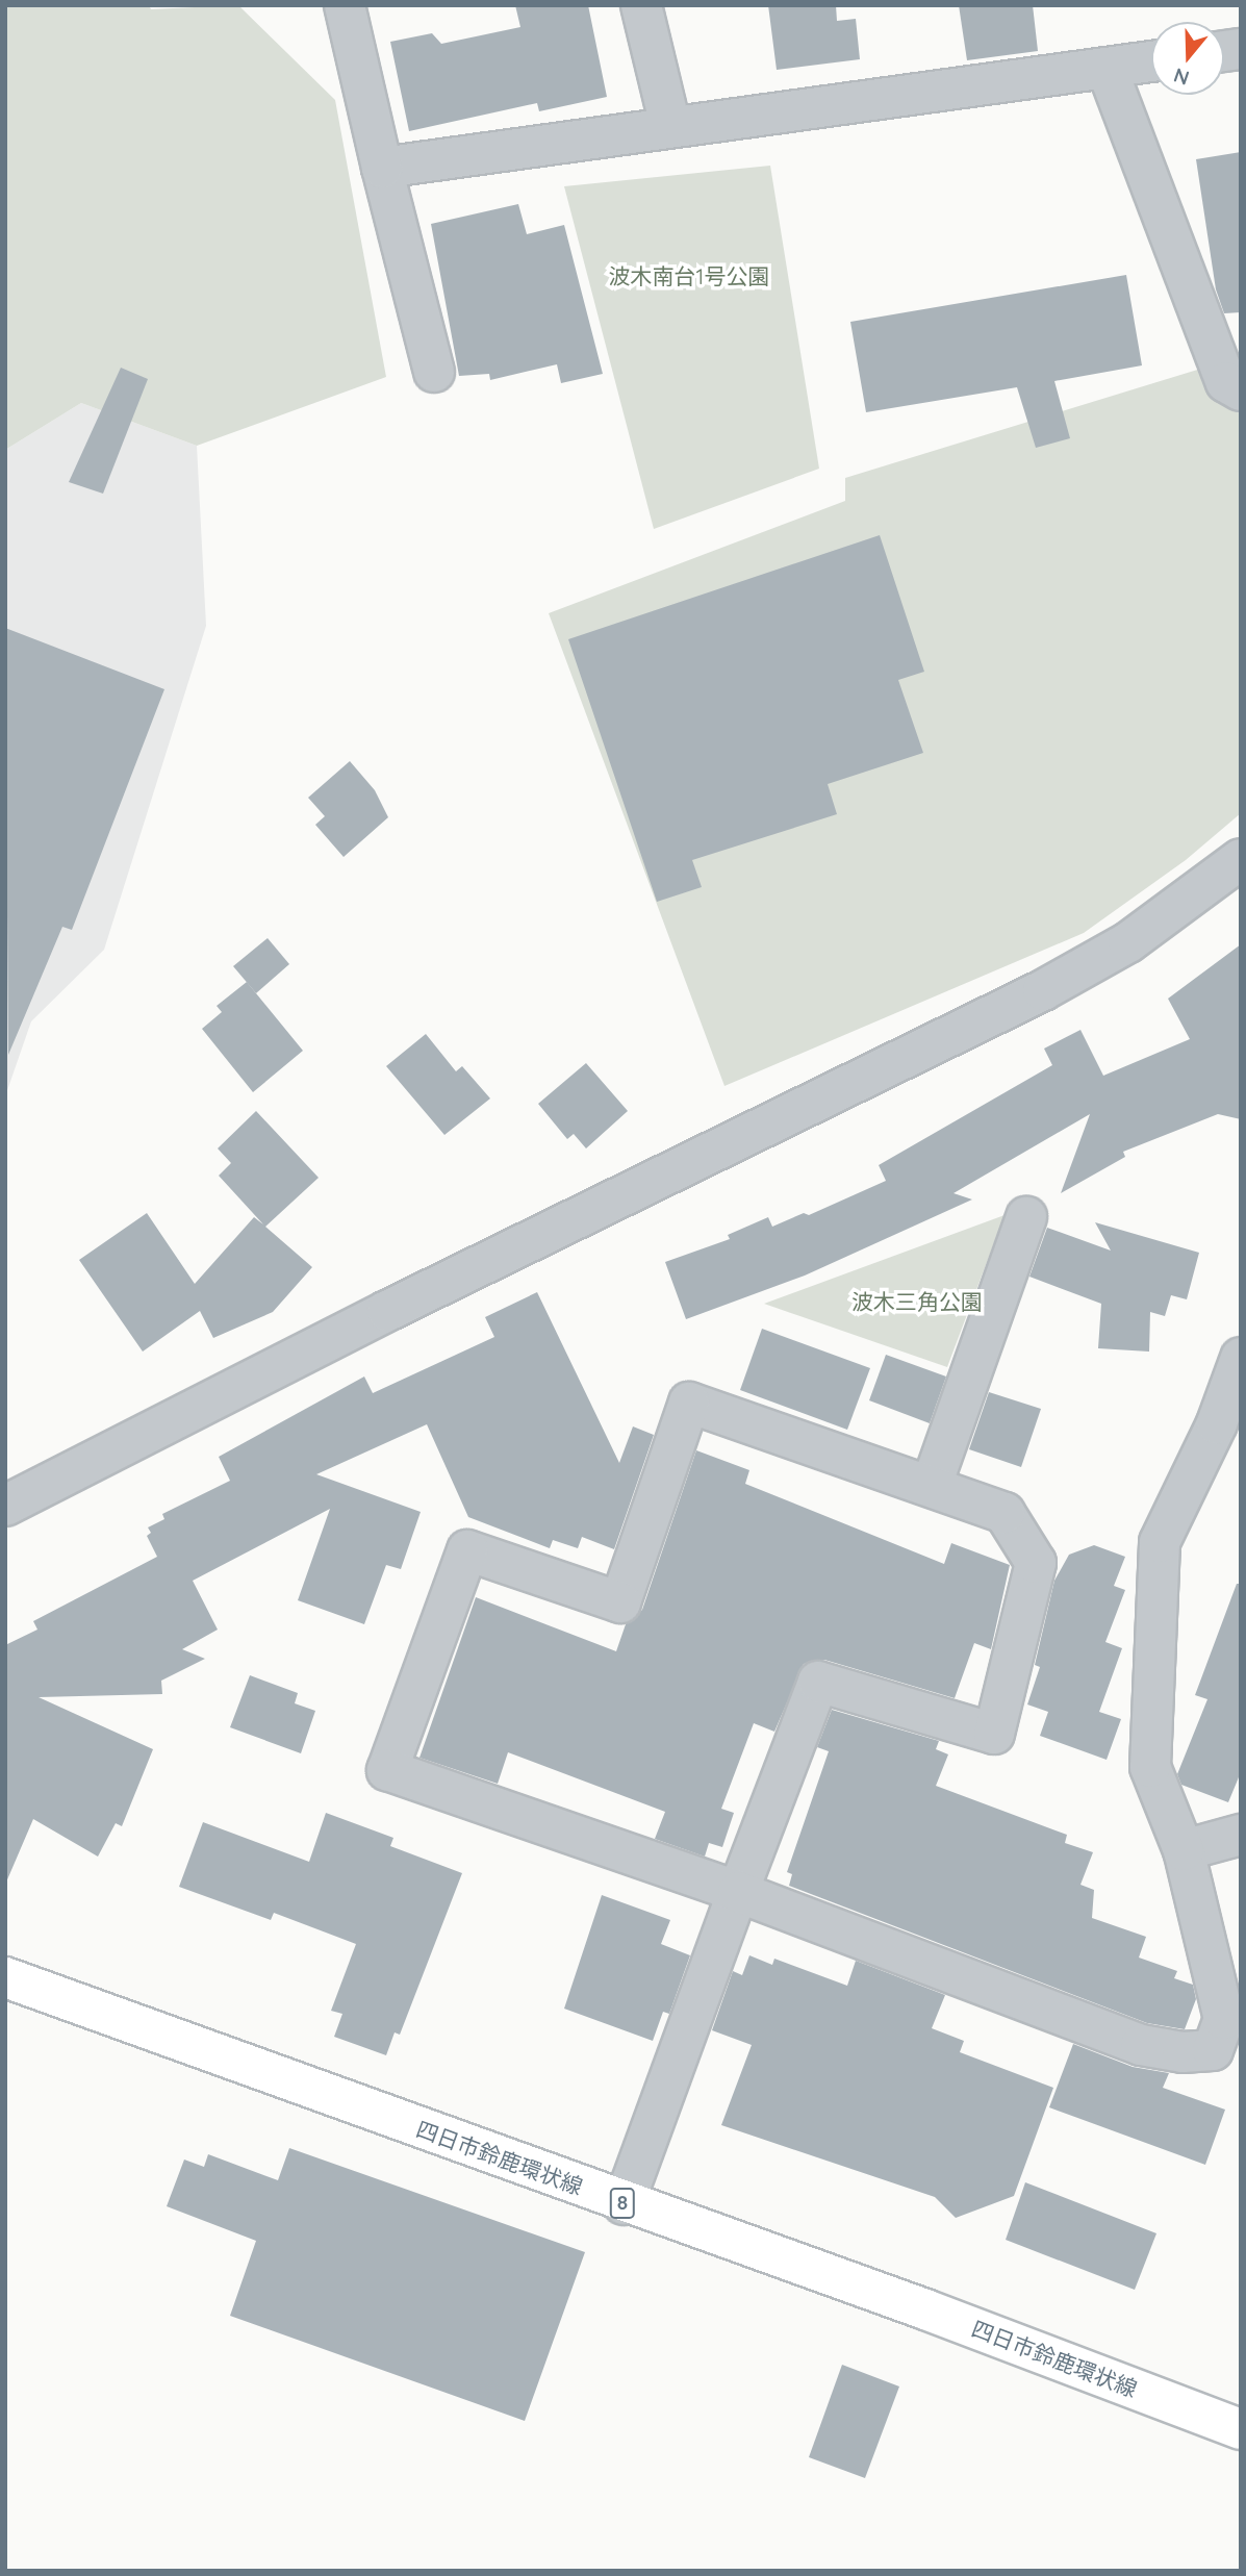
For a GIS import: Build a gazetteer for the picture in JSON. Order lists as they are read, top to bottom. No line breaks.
{"streets":{"main road":["四日市鈴鹿環状線","8"]},"parks":["波木南台1号公園","波木三角公園"],"north":"bottom"}
